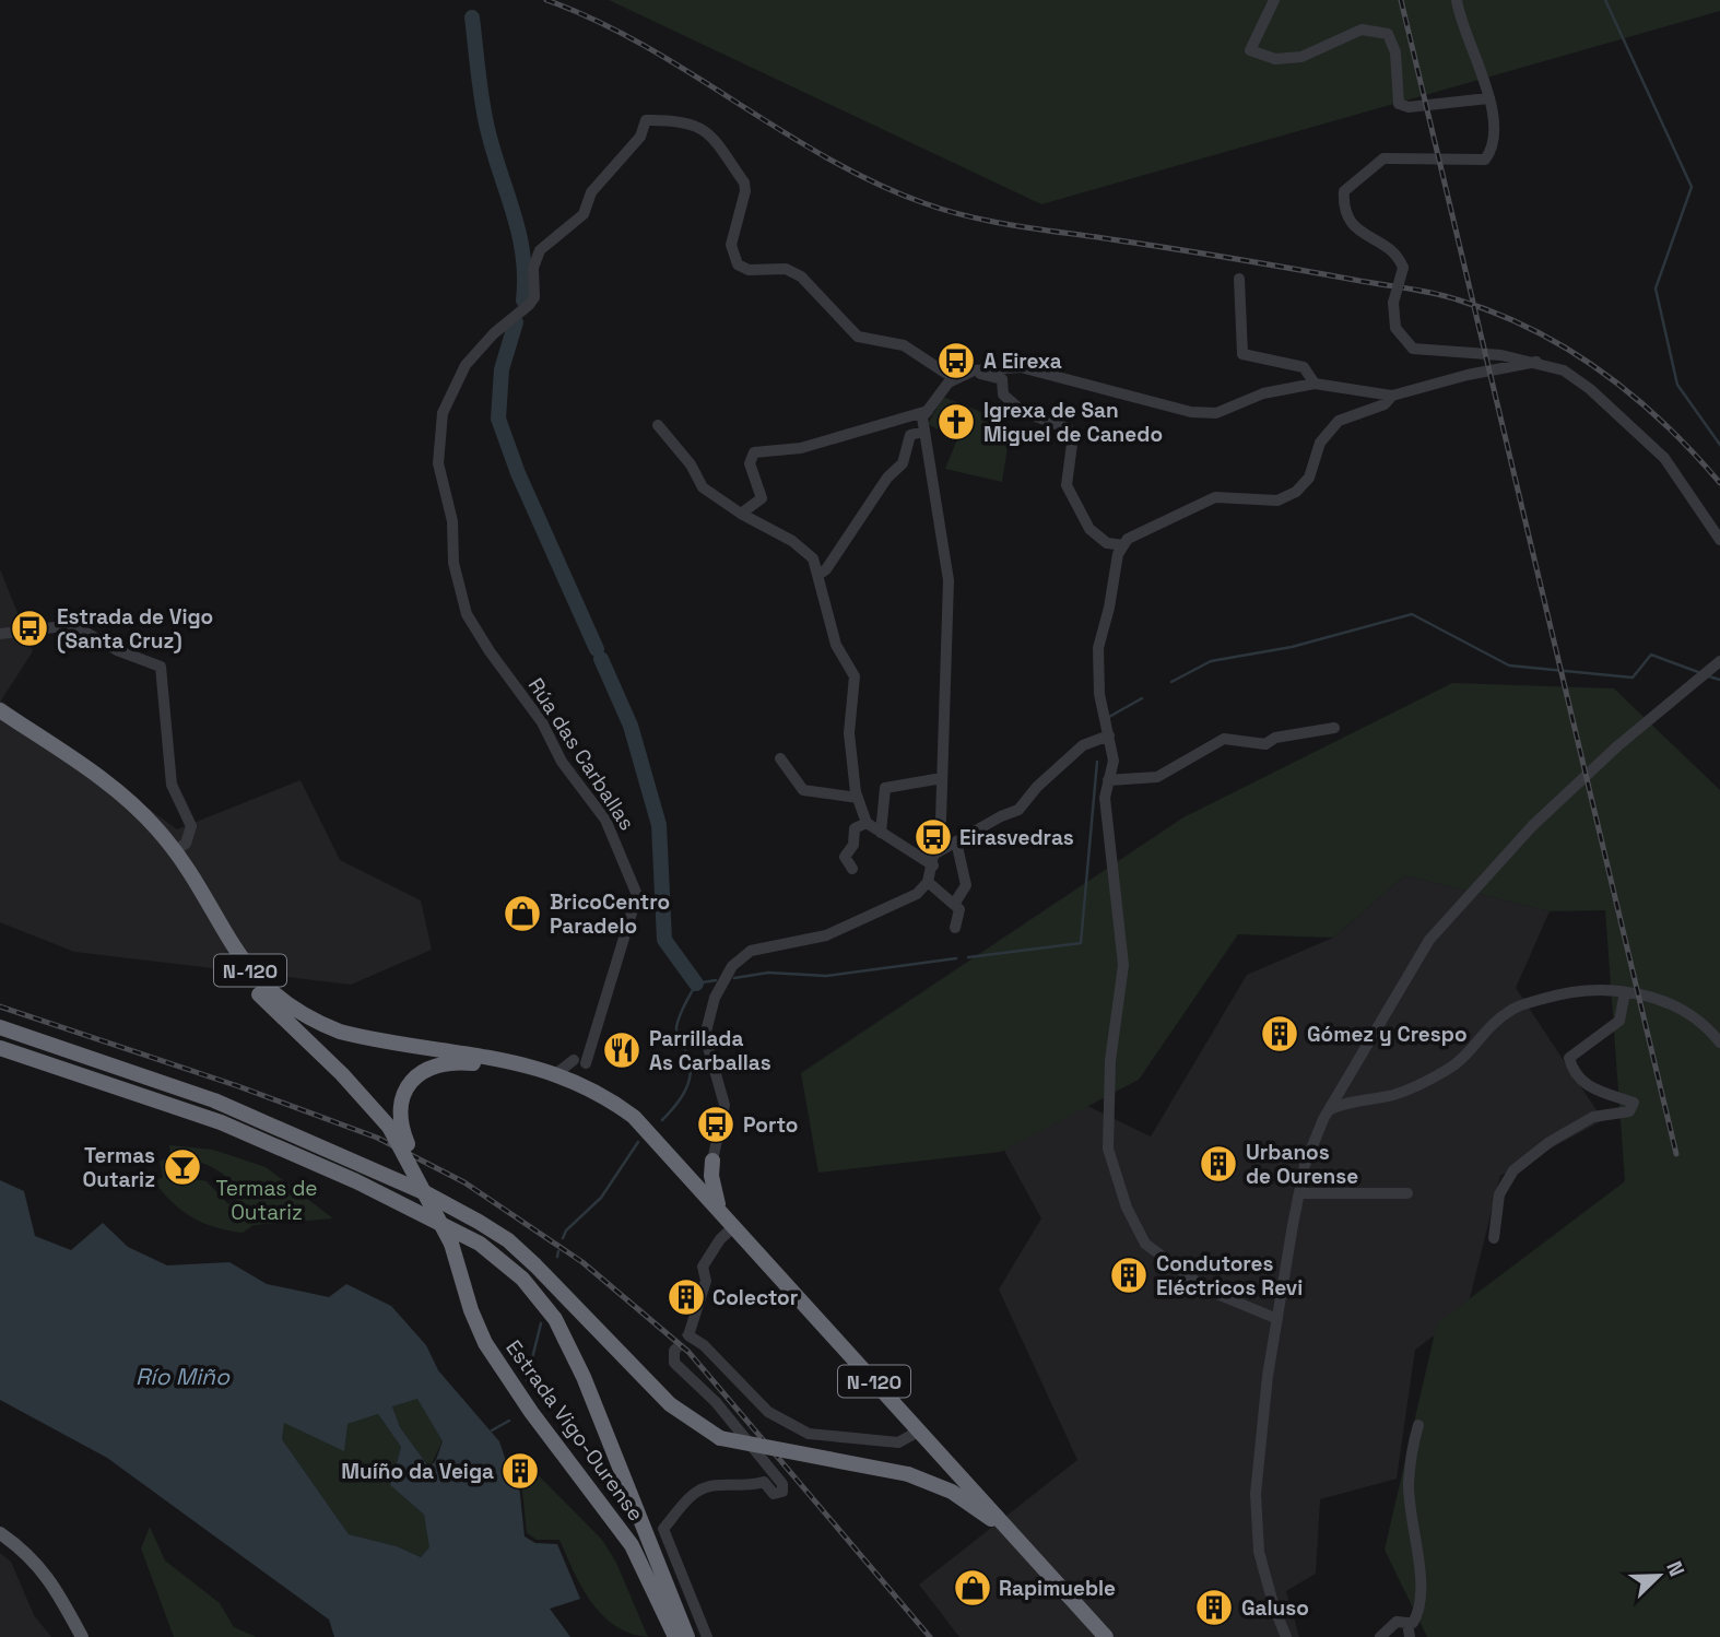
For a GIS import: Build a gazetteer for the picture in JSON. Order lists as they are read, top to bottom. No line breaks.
{"streets":{"highway":["N-120","Estrada Vigo-Ourense"],"street":["Rúa das Carballas"]},"crossings":[["N-120","Estrada Vigo-Ourense"]],"water":["Río Miño"],"parks":["Termas de Outariz"],"places":{"bus stop":["A Eirexa","Estrada de Vigo (Santa Cruz)","Eirasvedras","Porto"],"church":["Igrexa de San Miguel de Canedo"],"shop":["BricoCentro Paradelo","Rapimueble"],"building":["Gómez y Crespo","Urbanos de Ourense","Condutores Eléctricos Revi","Colector","Muíño da Veiga","Galuso"],"restaurant":["Parrillada As Carballas"],"bar":["Termas Outariz"]},"north":"top right"}
